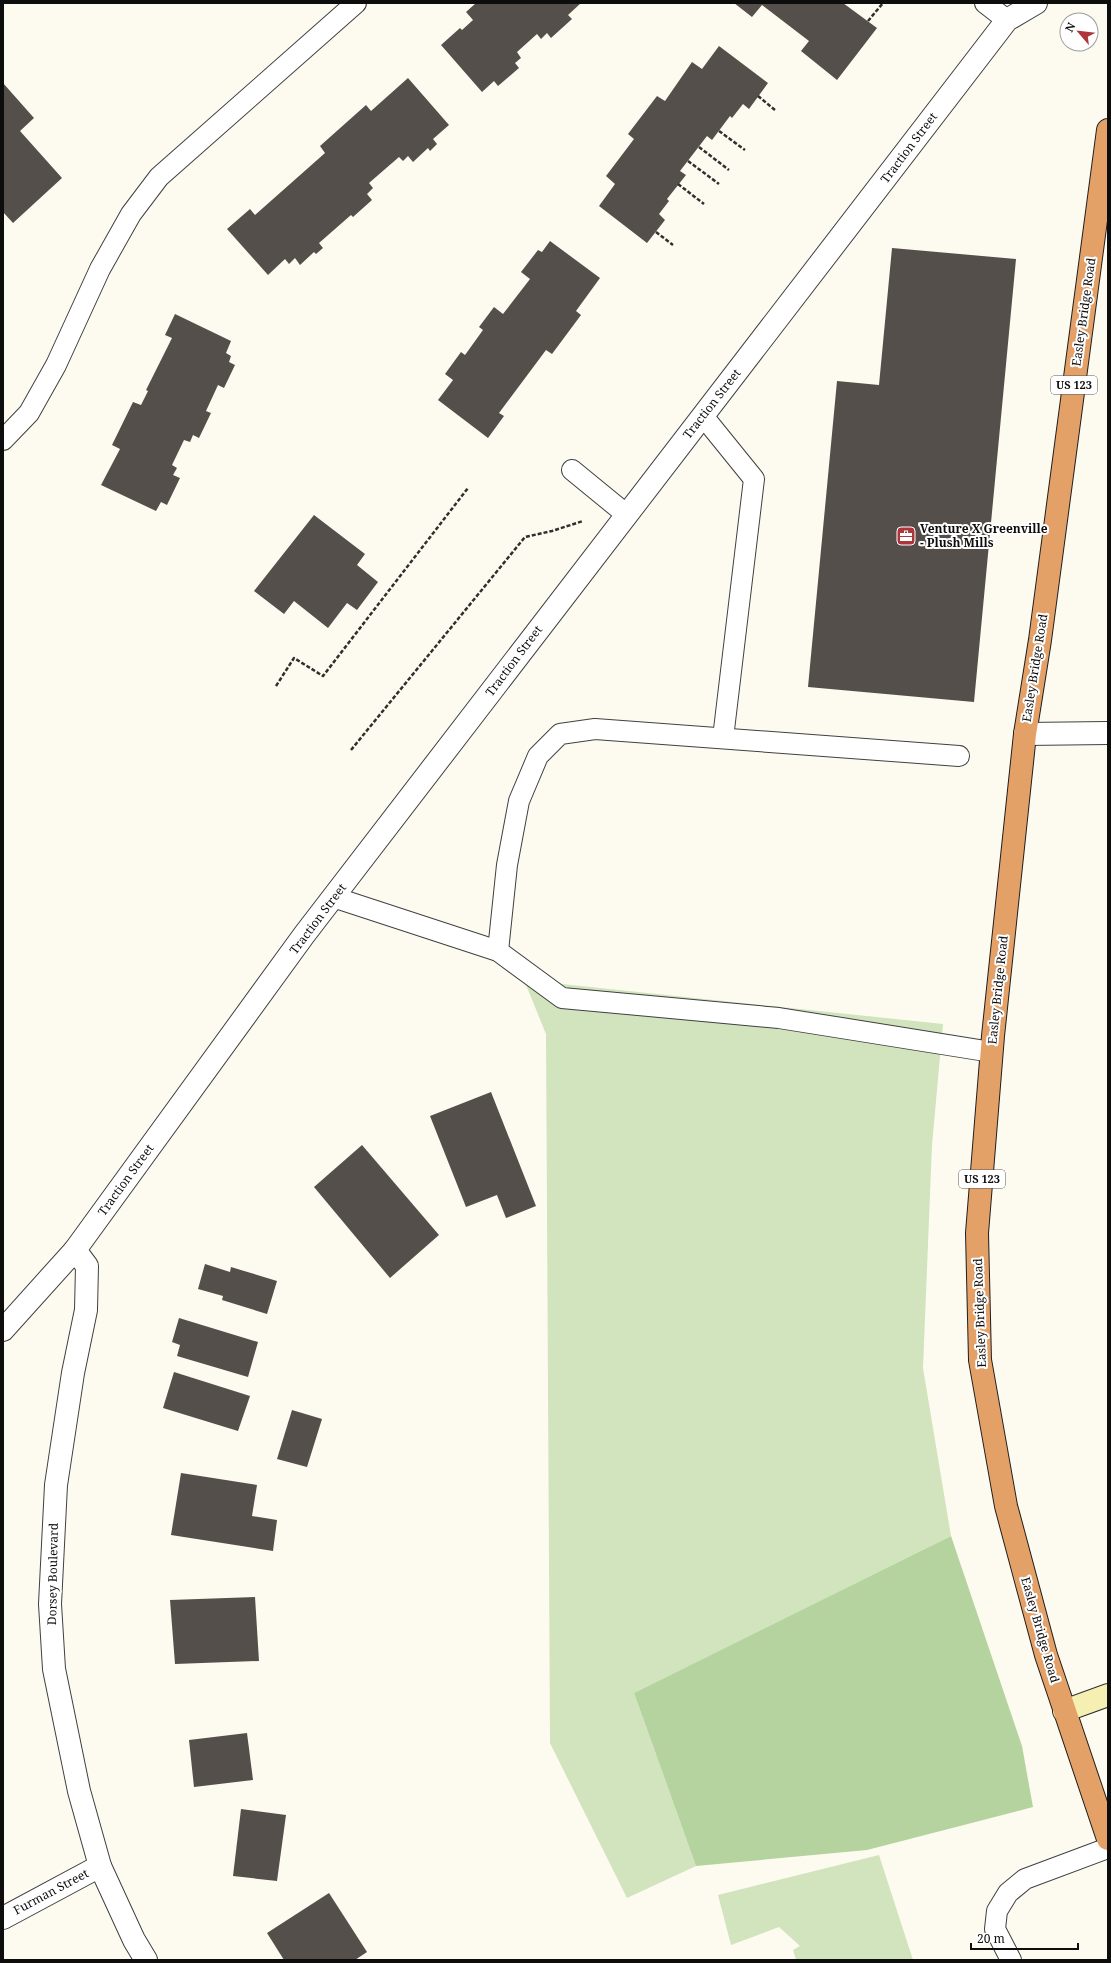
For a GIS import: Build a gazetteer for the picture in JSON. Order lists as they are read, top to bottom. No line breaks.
{"streets":{"highway":["Easley Bridge Road","US 123"],"street":["Traction Street","Dorsey Boulevard","Furman Street"]},"crossings":[["Traction Street","Dorsey Boulevard"],["Dorsey Boulevard","Furman Street"]],"places":{"office":["Venture X Greenville - Plush Mills"]},"scale_bar":"20 m","north":"top left"}
